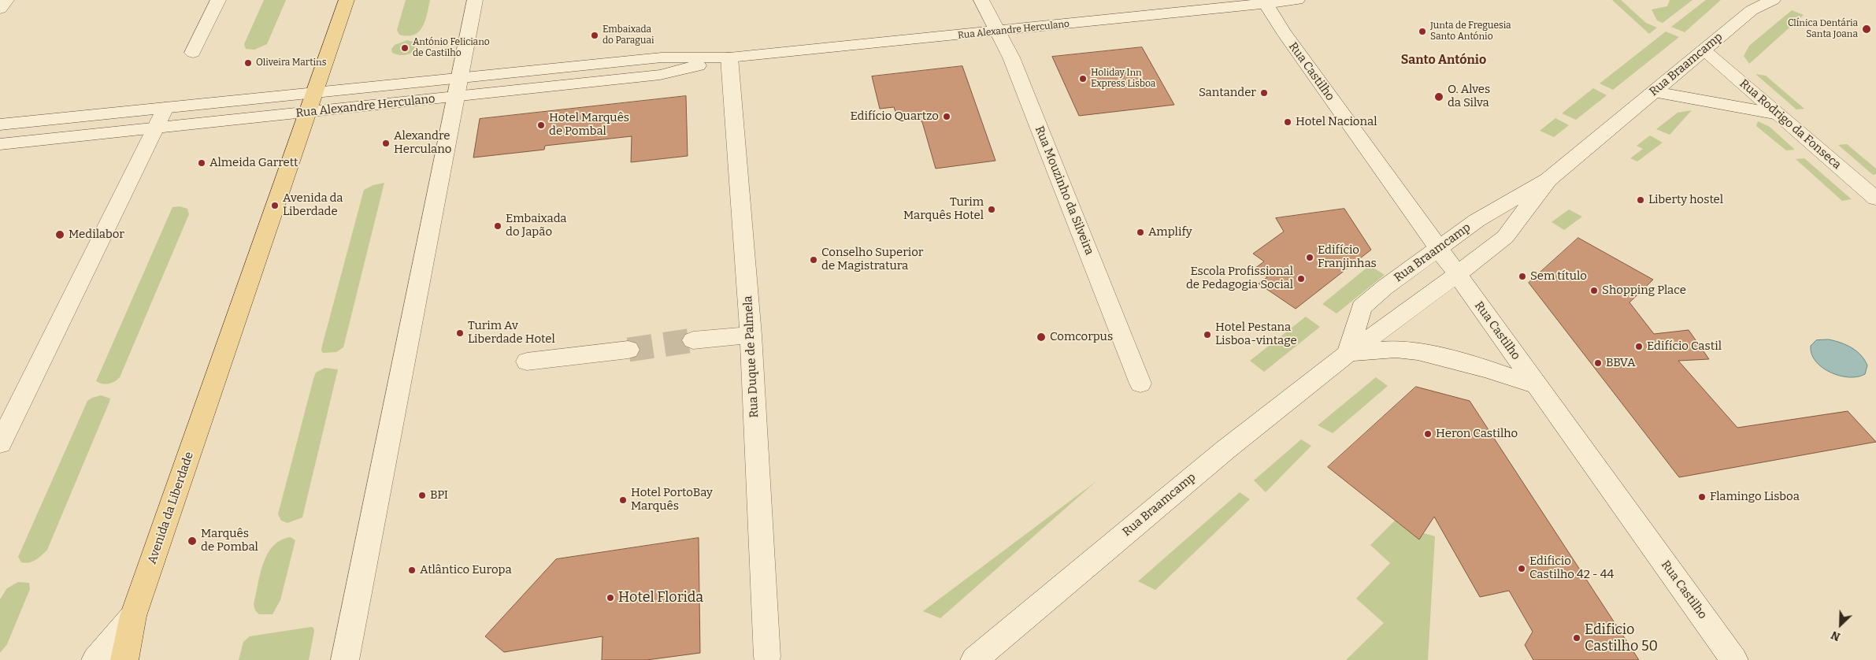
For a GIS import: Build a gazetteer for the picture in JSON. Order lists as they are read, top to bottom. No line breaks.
{"streets":{"main road":["Avenida da Liberdade"],"street":["Rua Alexandre Herculano","Rua Braamcamp","Rua Castilho","Rua Rodrigo da Fonseca","Rua Mouzinho da Silveira","Rua Duque de Palmela"]},"crossings":[["Rua Alexandre Herculano","Rua Castilho"],["Rua Alexandre Herculano","Rua Mouzinho da Silveira"],["Rua Alexandre Herculano","Rua Duque de Palmela"],["Rua Alexandre Herculano","Avenida da Liberdade"],["Rua Braamcamp","Rua Castilho"],["Rua Braamcamp","Rua Rodrigo da Fonseca"]],"districts":["Santo António"],"places":["Clínica Dentária Santa Joana","Junta de Freguesia Santo António","Embaixada do Paraguai","António Feliciano de Castilho","Oliveira Martins","Holiday Inn Express Lisboa","Santander","O. Alves da Silva","Edifício Quartzo","Hotel Nacional","Hotel Marquês de Pombal","Alexandre Herculano","Almeida Garrett","Liberty hostel","Avenida da Liberdade","Turim Marquês Hotel","Embaixada do Japão","Amplify","Medilabor","Edifício Franjinhas","Conselho Superior de Magistratura","Sem título","Escola Profissional de Pedagogia Social","Shopping Place","Turim Av Liberdade Hotel","Hotel Pestana Lisboa-vintage","Comcorpus","Edifício Castil","BBVA","Heron Castilho","BPI","Flamingo Lisboa","Hotel PortoBay Marquês","Marquês de Pombal","Edificio Castilho 42 - 44","Atlântico Europa","Hotel Florida","Edificio Castilho 50"],"north":"bottom left"}
